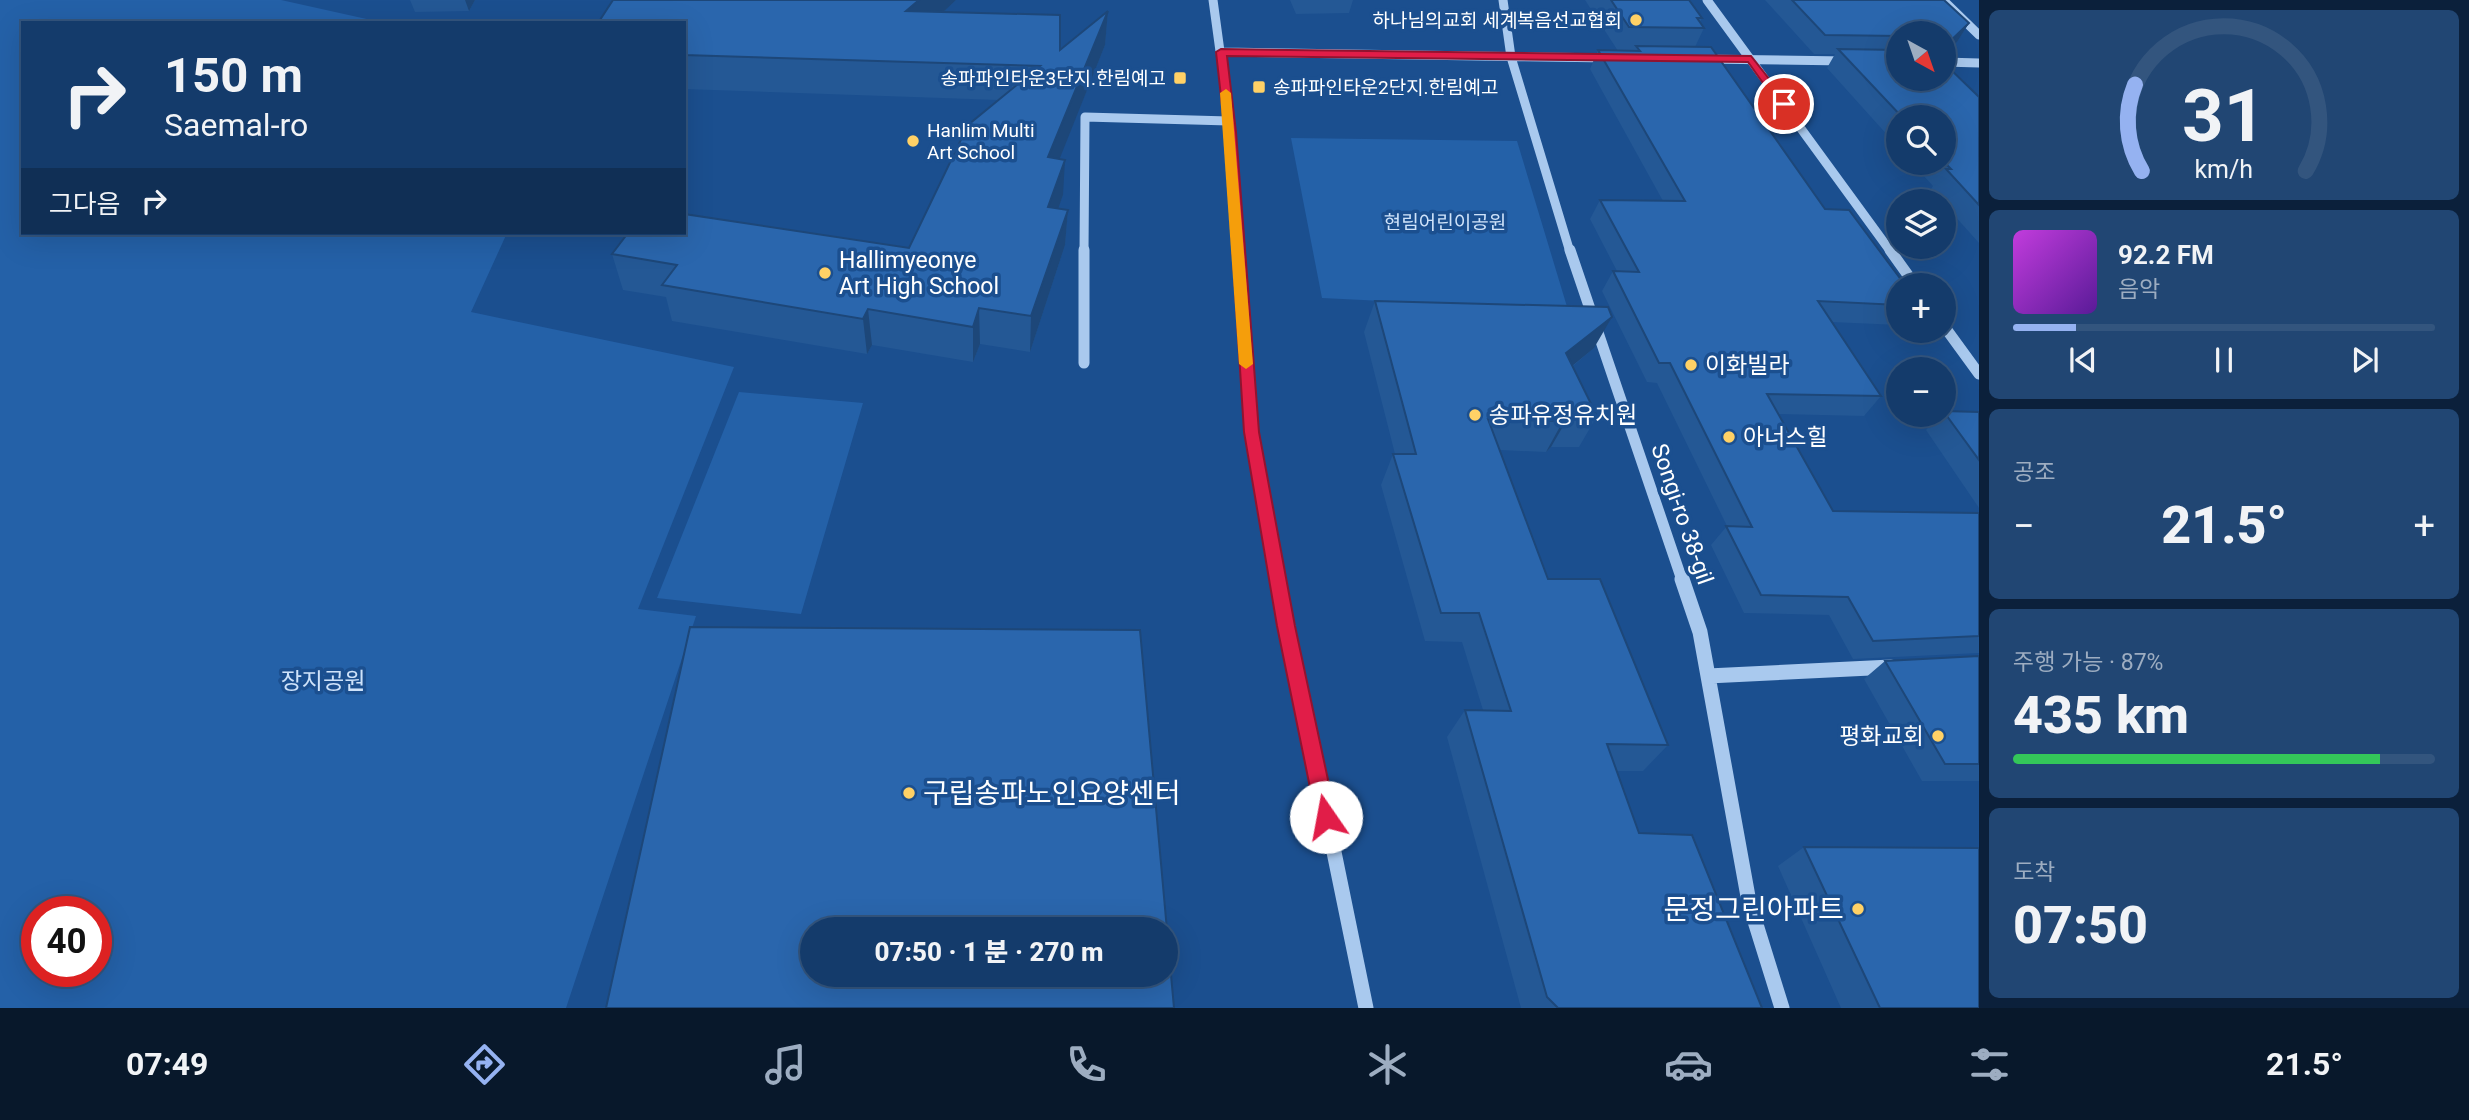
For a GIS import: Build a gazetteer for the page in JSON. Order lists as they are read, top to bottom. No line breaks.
{"streets":{"street":["Songi-ro 38-gil"]},"parks":["현림어린이공원","장지공원"],"places":{"other":["하나님의교회 세계복음선교협회","Hanlim Multi Art School","Hallimyeonye Art High School","이화빌라","송파유정유치원","아너스힐","평화교회","구립송파노인요양센터","문정그린아파트"],"transit":["송파파인타운3단지.한림예고","송파파인타운2단지.한림예고"]},"north":"bottom right","page":{"map_buttons":["+","−"],"turn":["150 m","Saemal-ro"],"then":"그다음","song":["92.2 FM","음악"],"tile":["공조",["주행 가능 · 87%","435 km"],["도착","07:50"]],"heat":["−","21.5°","+"],"limit":"40","trip":"07:50 · 1 분 · 270 m","tabs":["07:49","21.5°"],"gauge":["31","km/h"]}}
